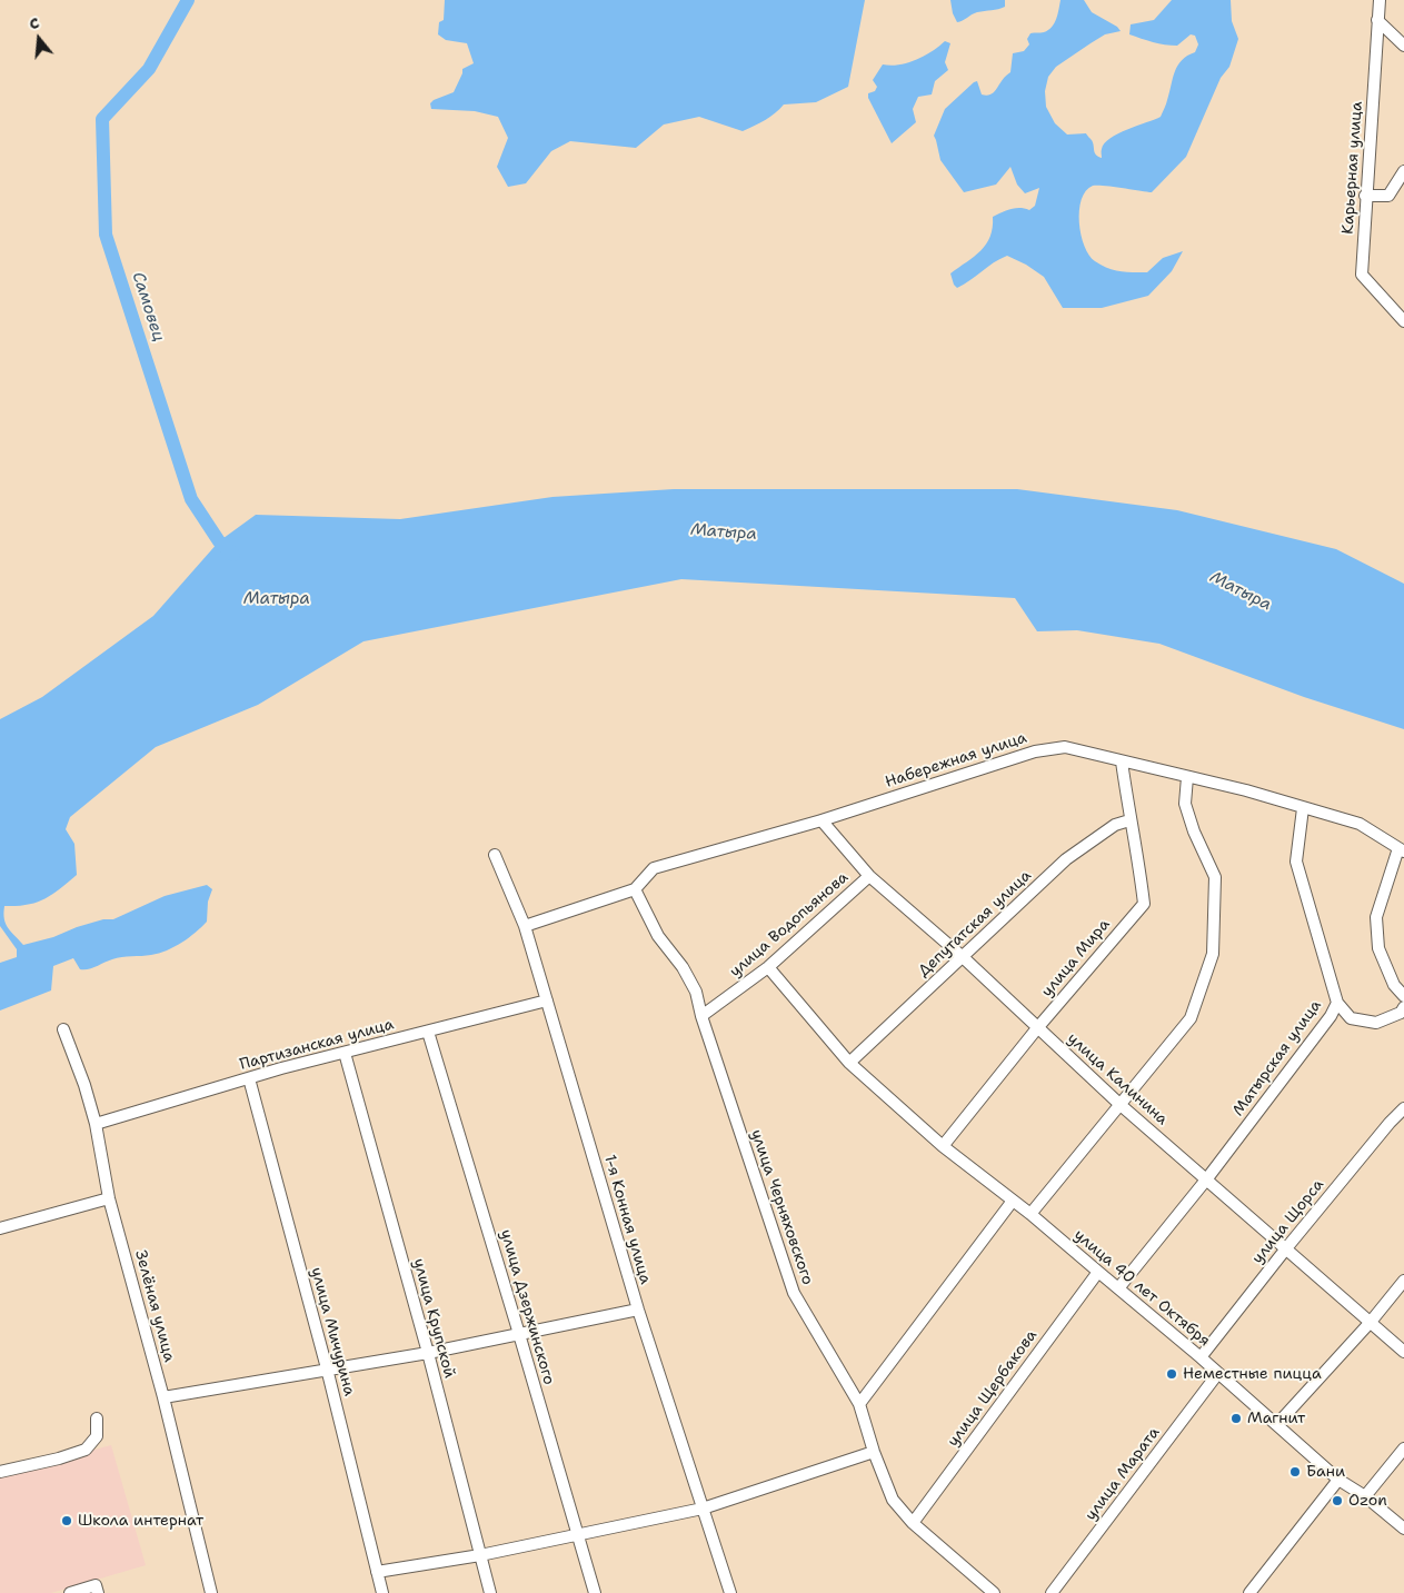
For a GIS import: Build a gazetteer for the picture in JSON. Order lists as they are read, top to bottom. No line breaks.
{"streets":{"street":["Карьерная улица","Набережная улица","Депутатская улица","улица Водопьянова","улица Мира","Партизанская улица","Матырская улица","улица Калинина","улица Черняховского","1-я Конная улица","улица Щорса","улица 40 лет Октября","Зелёная улица","улица Дзержинского","улица Крупской","улица Мичурина","улица Щербакова","улица Марата"]},"crossings":[["Набережная улица","улица Мира"],["Набережная улица","Матырская улица"],["Набережная улица","улица Калинина"],["Набережная улица","улица Черняховского"],["Набережная улица","1-я Конная улица"],["Депутатская улица","улица Мира"],["Депутатская улица","улица Калинина"],["Депутатская улица","улица 40 лет Октября"],["улица Водопьянова","улица Калинина"],["улица Водопьянова","улица Черняховского"],["улица Водопьянова","улица 40 лет Октября"],["улица Мира","улица Калинина"],["улица Мира","улица 40 лет Октября"],["Партизанская улица","1-я Конная улица"],["Партизанская улица","Зелёная улица"],["Партизанская улица","улица Дзержинского"],["Партизанская улица","улица Крупской"],["Партизанская улица","улица Мичурина"],["Матырская улица","улица Калинина"],["Матырская улица","улица 40 лет Октября"],["улица Калинина","улица Щорса"],["улица Черняховского","улица Щербакова"],["улица Щорса","улица 40 лет Октября"],["улица 40 лет Октября","улица Щербакова"],["улица 40 лет Октября","улица Марата"]],"water":["Самовец","Матыра"],"places":["Неместные пицца","Магнит","Бани","Ozon","Школа интернат"],"north":"top"}
